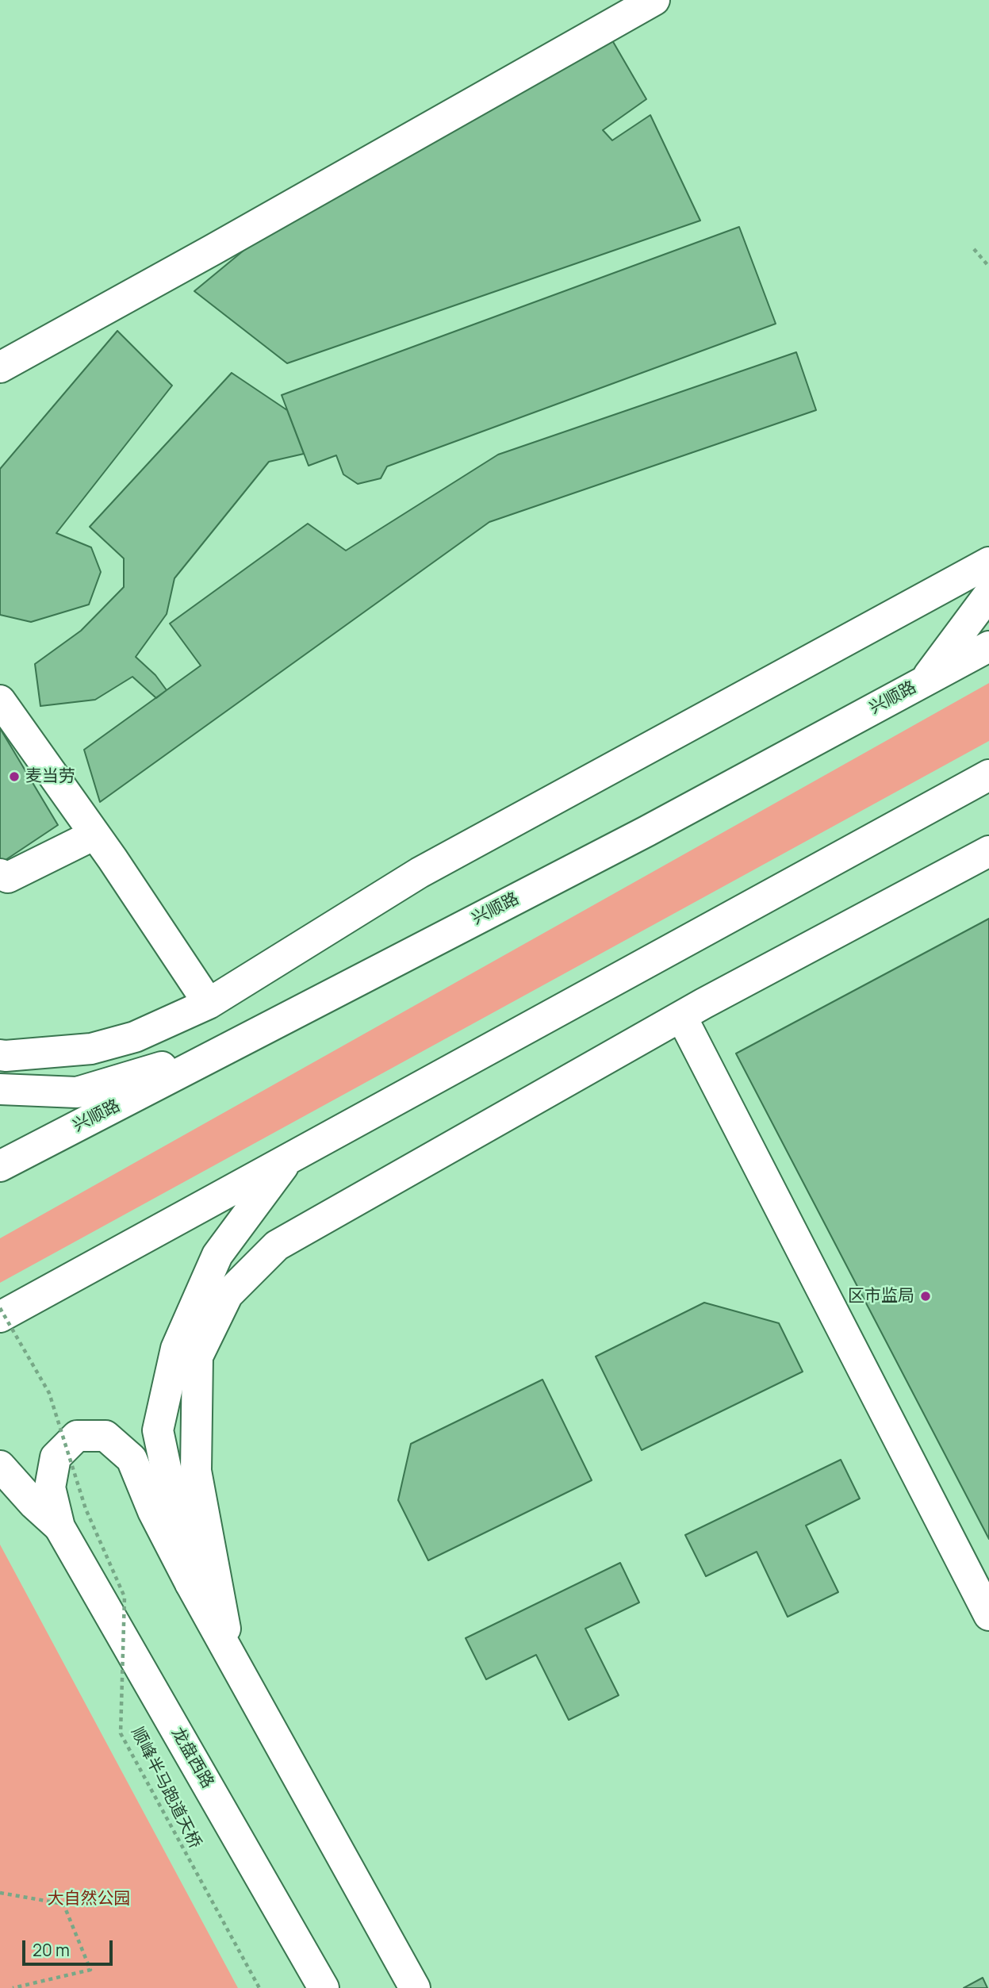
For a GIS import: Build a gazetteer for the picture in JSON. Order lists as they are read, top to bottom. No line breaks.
{"streets":{"street":["兴顺路","龙盘西路"],"path":["顺峰半马跑道天桥"]},"parks":["大自然公园"],"places":["麦当劳","区市监局"],"scale_bar":"20 m"}
